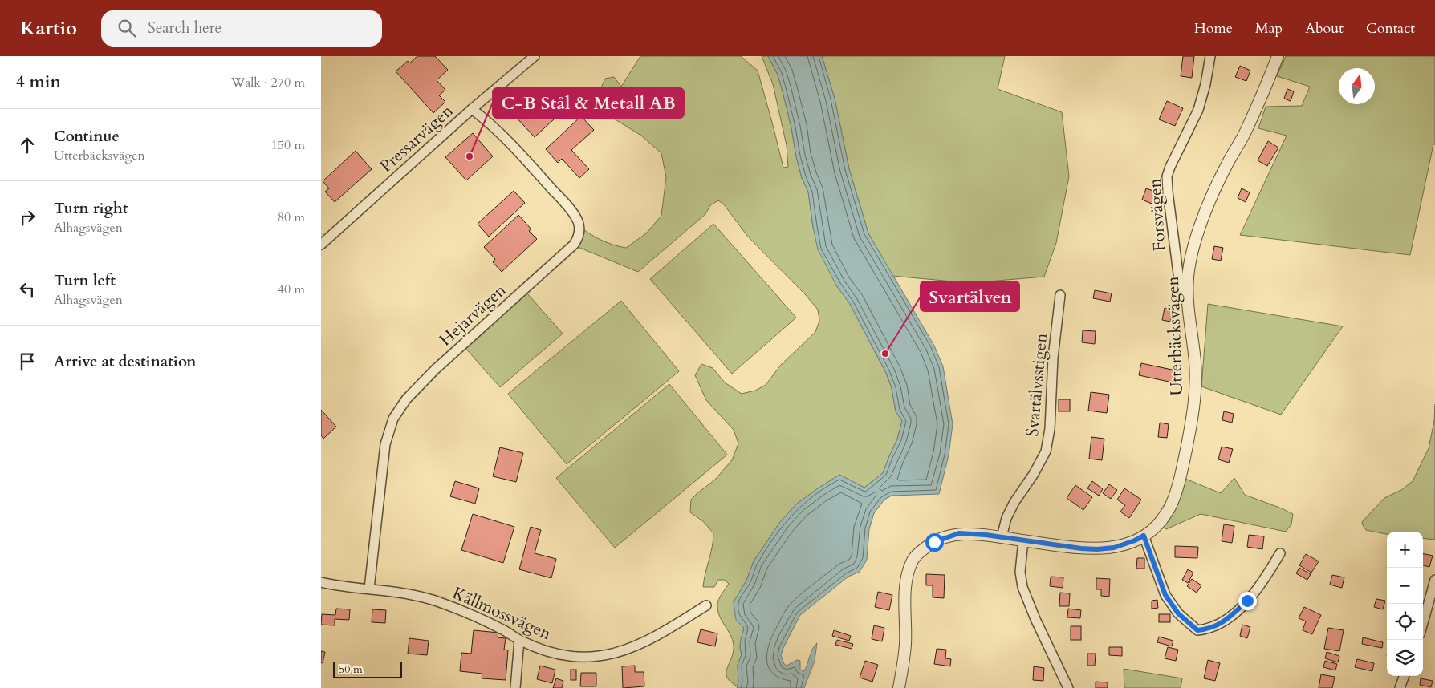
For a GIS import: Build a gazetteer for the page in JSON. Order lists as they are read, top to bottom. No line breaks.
{"streets":{"street":["Pressarvägen","Forsvägen","Hejarvägen","Utterbäcksvägen","Svartälvsstigen","Källmossvägen"]},"crossings":[["Pressarvägen","Hejarvägen"],["Forsvägen","Utterbäcksvägen"],["Hejarvägen","Källmossvägen"],["Utterbäcksvägen","Svartälvsstigen"]],"places":["C-B Stål & Metall AB","Svartälven"],"scale_bar":"50 m","north":"top","page":{"header":"Kartio","search":"Search here","nav":["Home","Map","About","Contact"],"heading":["4 min","Walk · 270 m"],"list":[["Continue","Utterbäcksvägen","150 m"],["Turn right","Alhagsvägen","80 m"],["Turn left","Alhagsvägen","40 m"],"Arrive at destination"],"map_buttons":["+","−"],"scale":"50 m"}}
